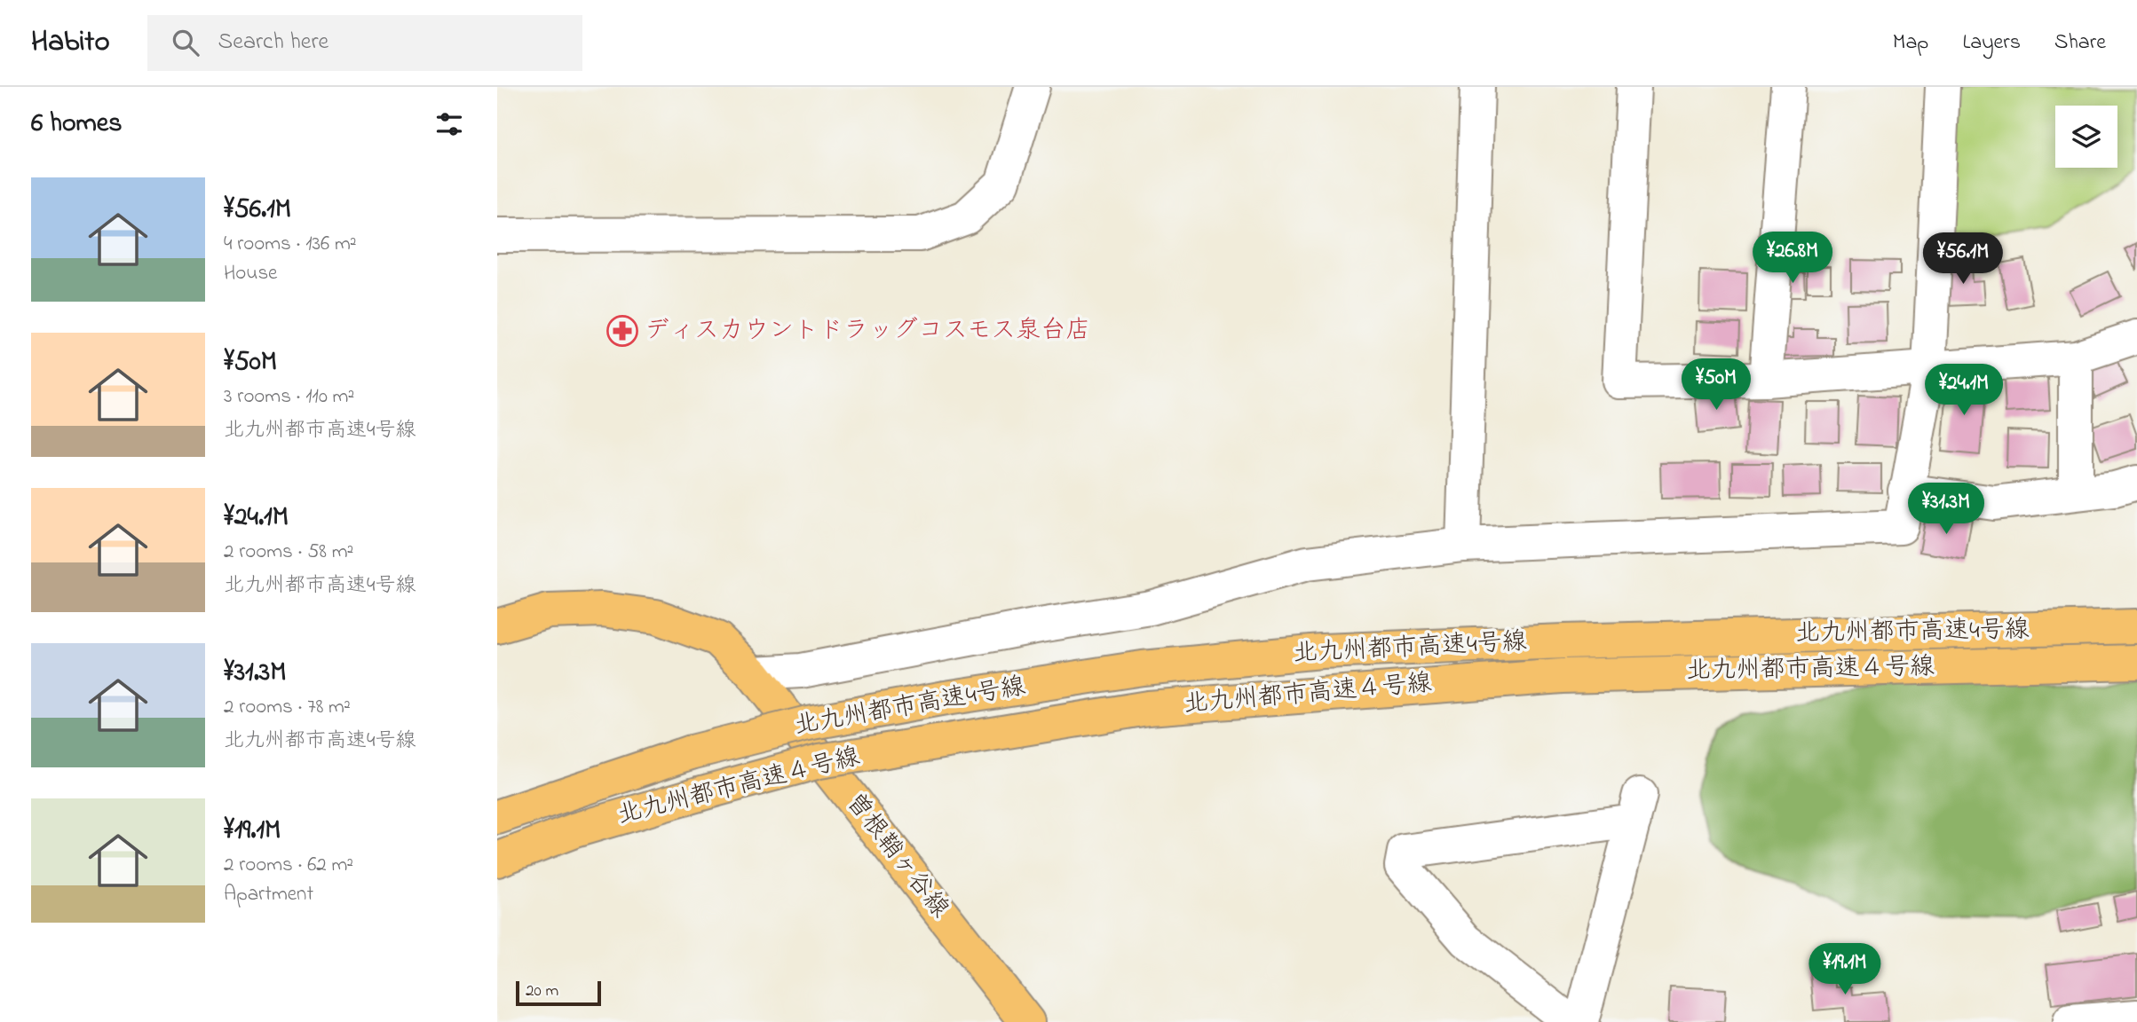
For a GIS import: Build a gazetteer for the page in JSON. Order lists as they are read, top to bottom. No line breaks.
{"streets":{"main road":["北九州都市高速4号線","北九州都市高速４号線","曽根鞘ヶ谷線"]},"crossings":[["北九州都市高速4号線","北九州都市高速４号線"]],"places":{"pharmacy":["ディスカウントドラッグコスモス泉台店"]},"scale_bar":"20 m","page":{"header":"Habito","search":"Search here","nav":["Map","Layers","Share"],"heading":"6 homes","list":[{"name":"¥56.1M","note":"4 rooms · 136 m² · House"},{"name":"¥50M","note":"3 rooms · 110 m² · 北九州都市高速4号線"},{"name":"¥24.1M","note":"2 rooms · 58 m² · 北九州都市高速4号線"},{"name":"¥31.3M","note":"2 rooms · 78 m² · 北九州都市高速4号線"},{"name":"¥19.1M","note":"2 rooms · 62 m² · Apartment"}],"price":["¥26.8M","¥56.1M","¥50M","¥24.1M","¥31.3M","¥19.1M"],"scale":"20 m"}}
